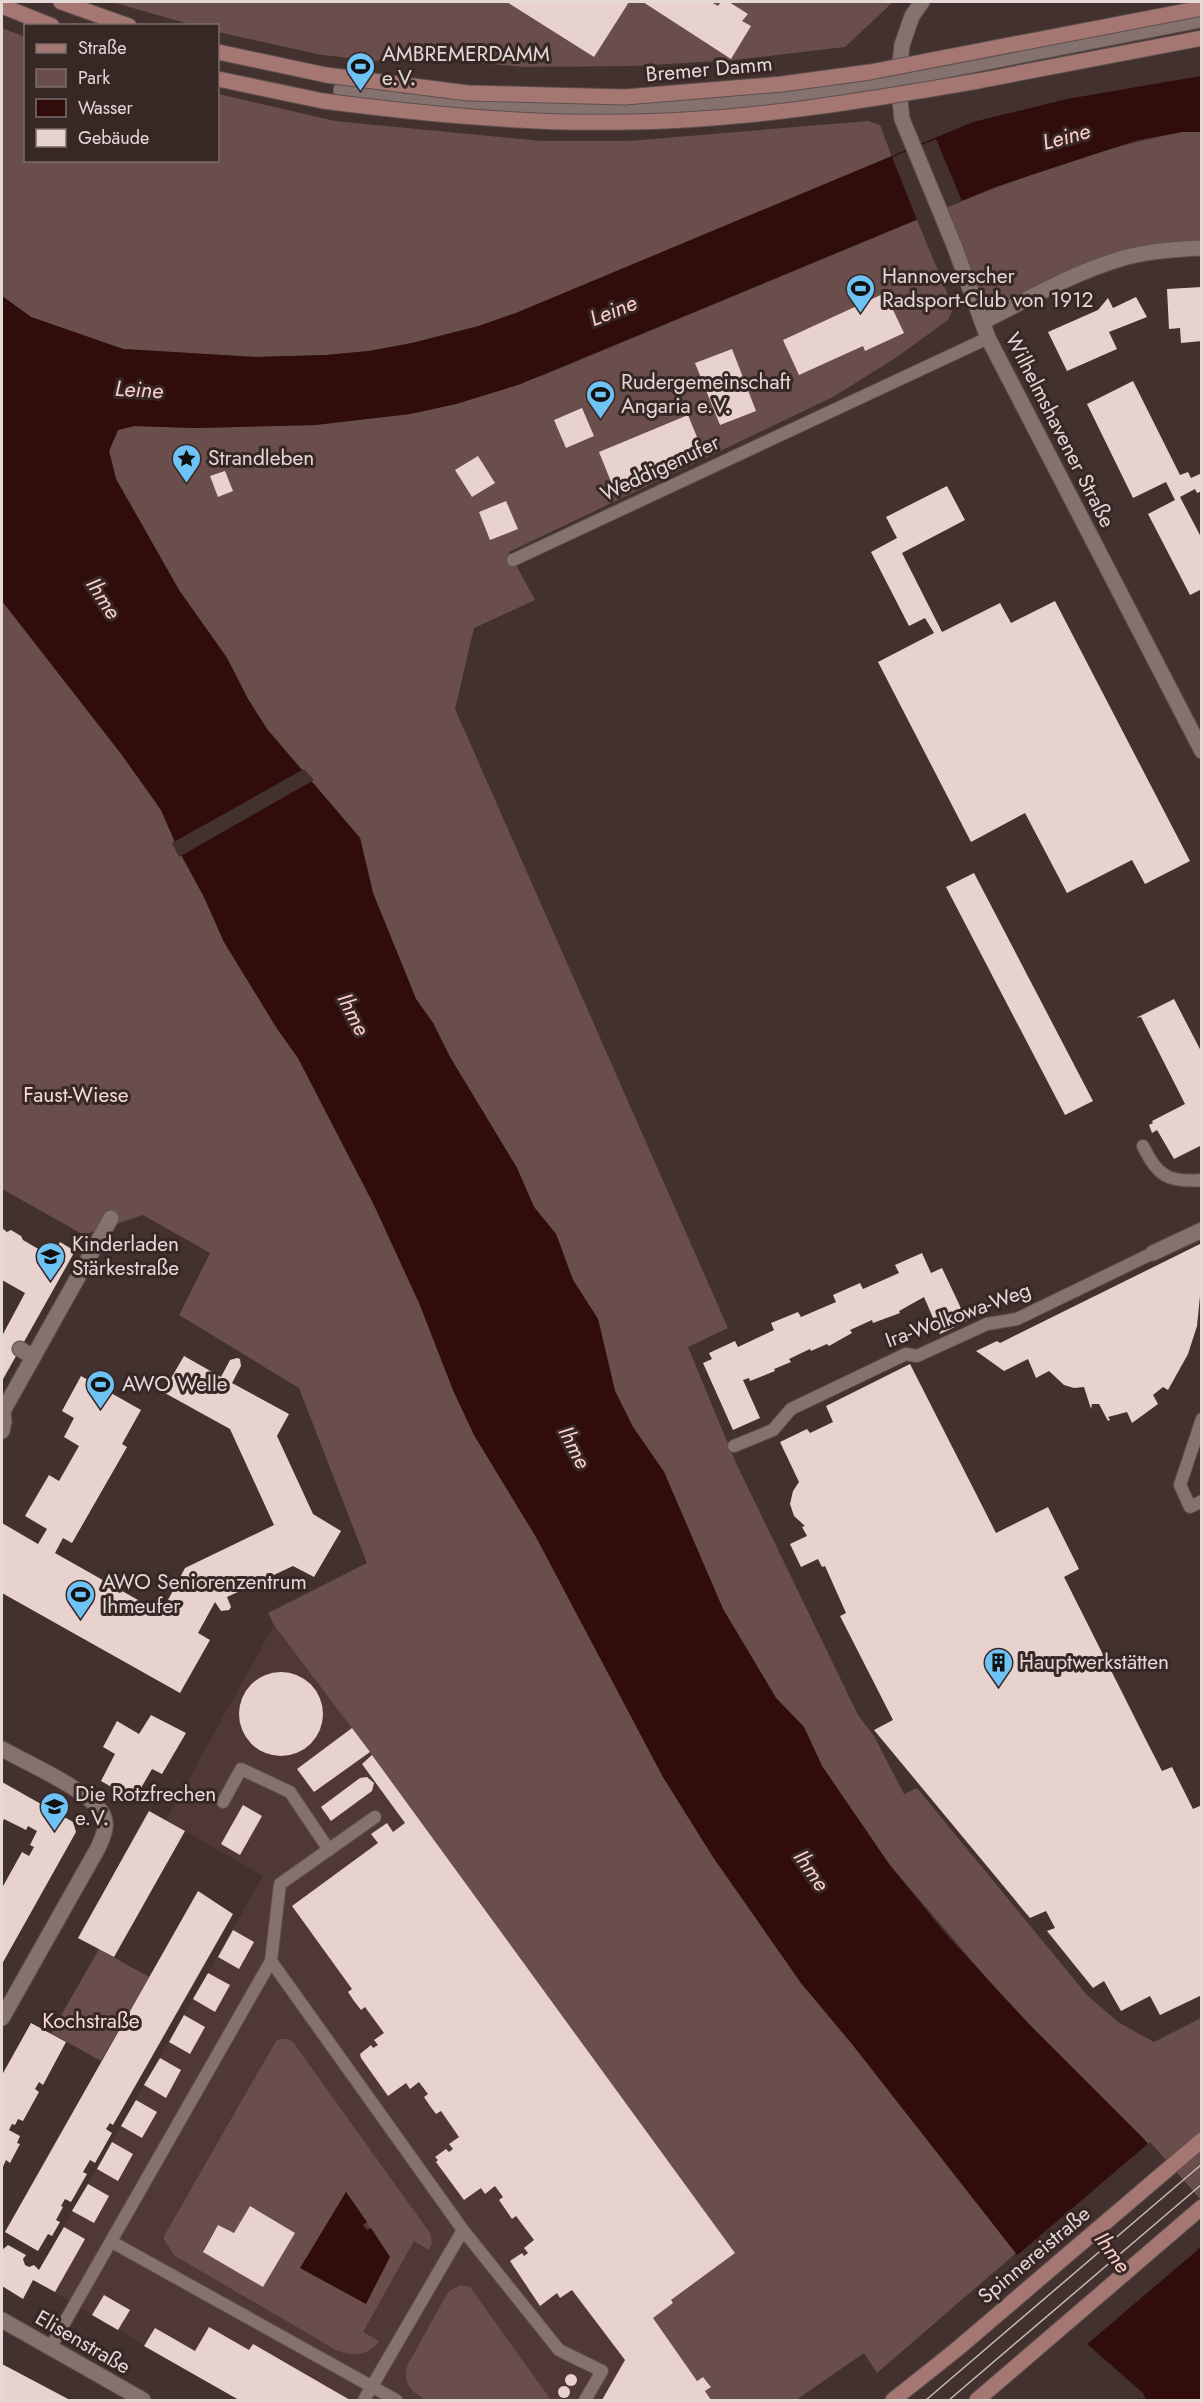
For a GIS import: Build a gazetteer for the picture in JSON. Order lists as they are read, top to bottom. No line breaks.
{"streets":{"main road":["Bremer Damm","Spinnereistraße"],"street":["Wilhelmshavener Straße","Ira-Wolkowa-Weg","Elisenstraße"],"lane":["Weddigenufer"]},"crossings":[["Wilhelmshavener Straße","Weddigenufer"]],"water":["Leine","Ihme"],"parks":["Faust-Wiese","Kochstraße"],"places":{"sports":["AMBREMERDAMM e.V.","Hannoverscher Radsport-Club von 1912","Rudergemeinschaft Angaria e.V.","AWO Welle","AWO Seniorenzentrum Ihmeufer"],"place":["Strandleben"],"school or university":["Kinderladen Stärkestraße","Die Rotzfrechen e.V."],"building":["Hauptwerkstätten"]},"legend":["Straße","Park","Wasser","Gebäude"]}
